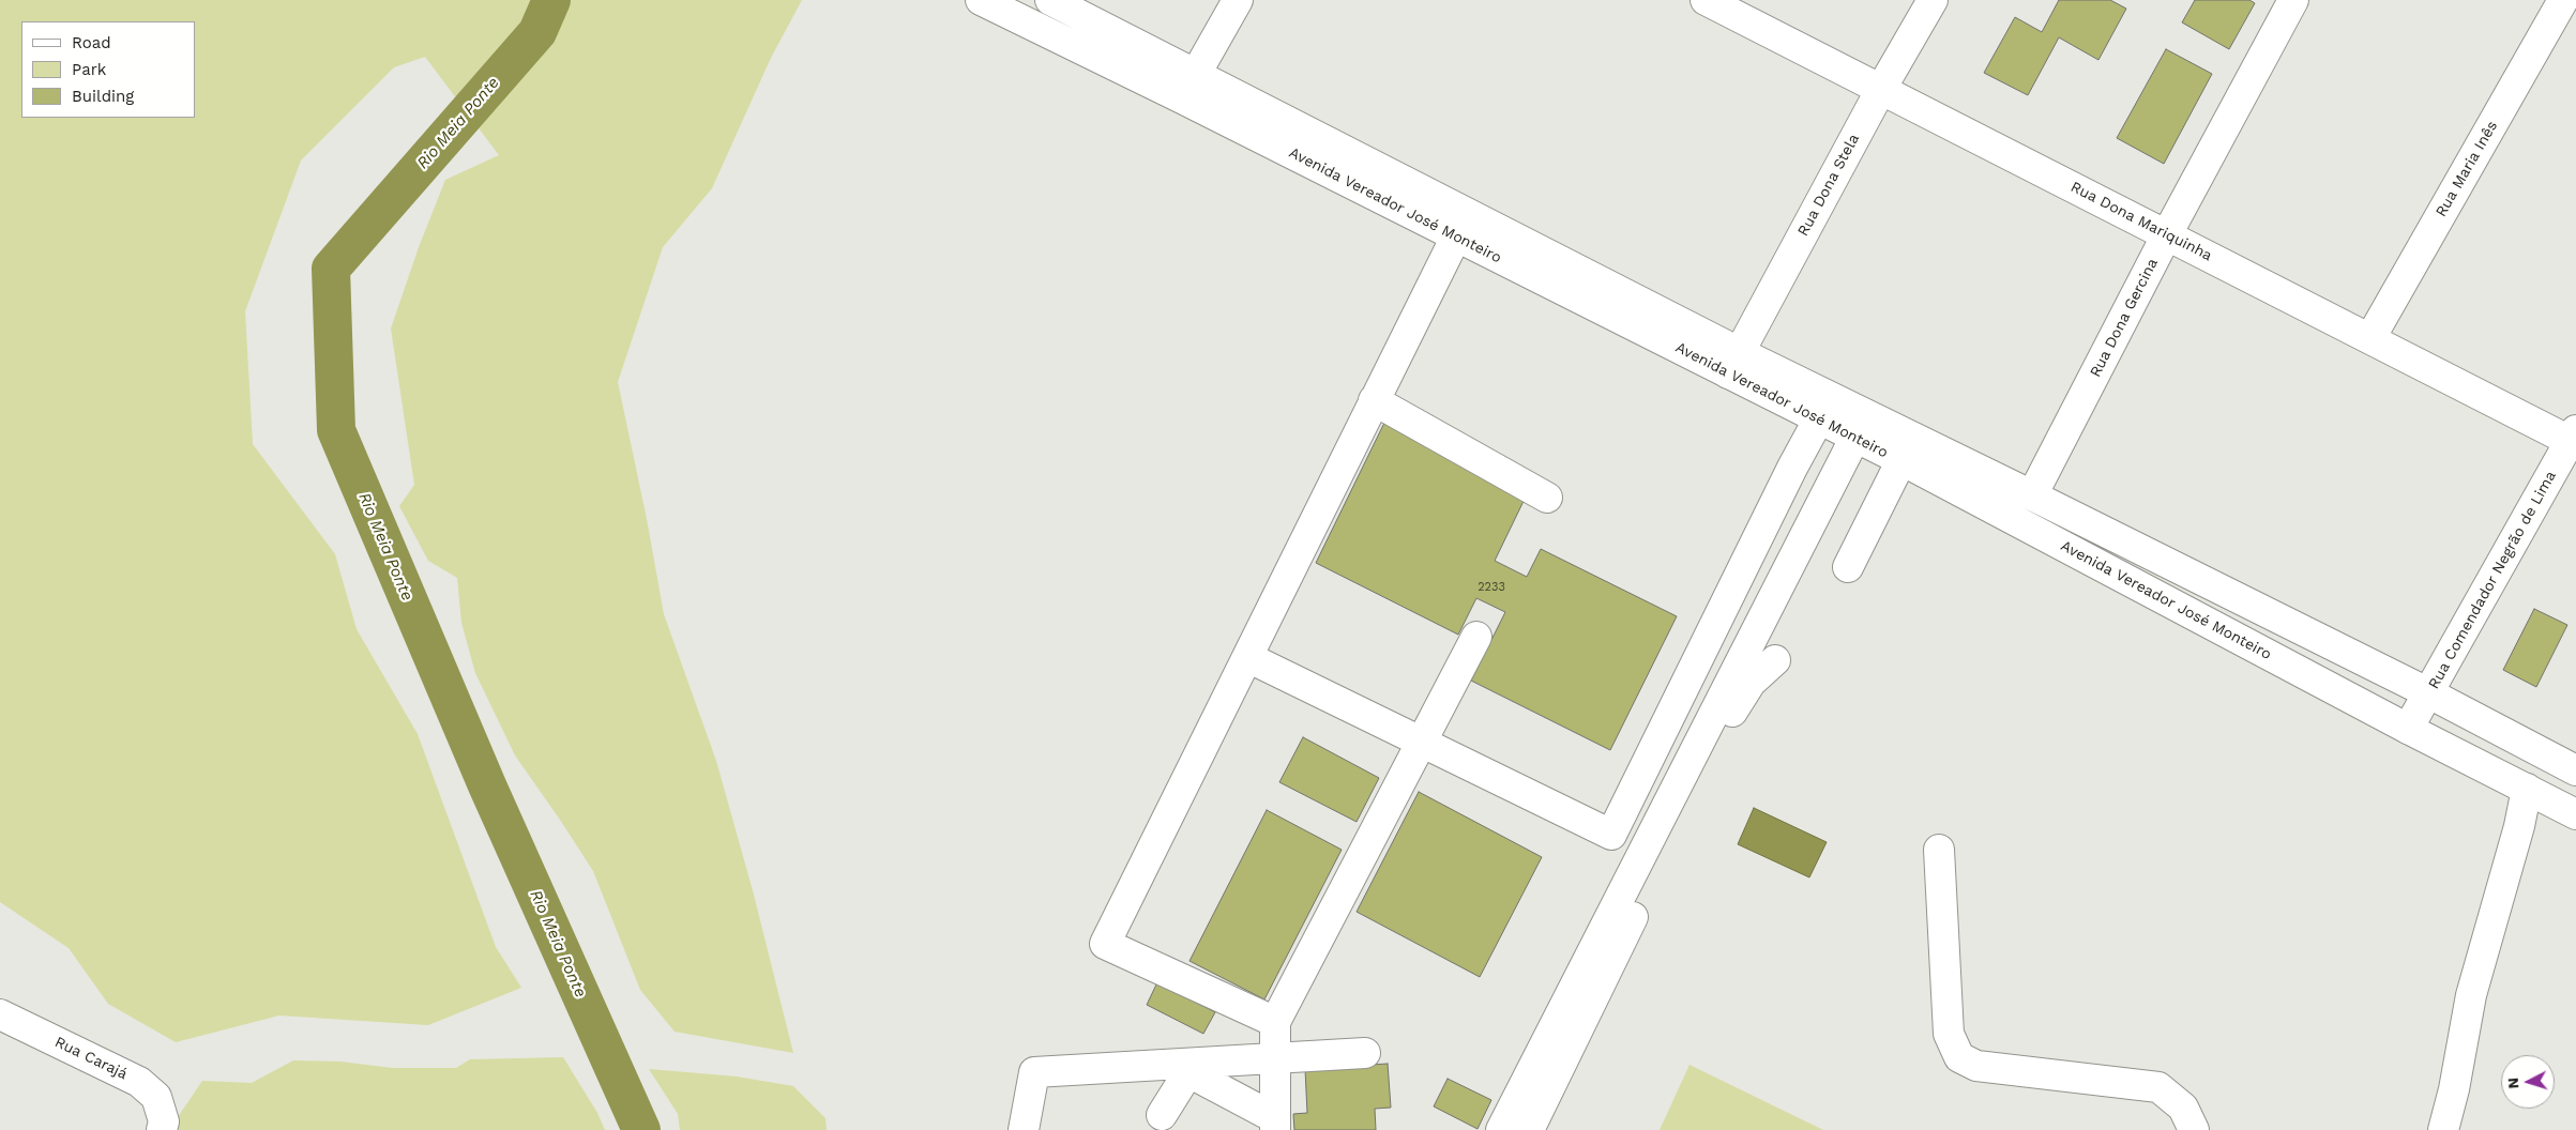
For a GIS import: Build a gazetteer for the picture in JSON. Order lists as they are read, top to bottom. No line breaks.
{"streets":{"street":["Rua Maria Inês","Rua Dona Stela","Avenida Vereador José Monteiro","Rua Dona Mariquinha","Rua Dona Gercina","Rua Comendador Negrão de Lima","Rua Carajá"]},"crossings":[["Rua Maria Inês","Rua Dona Mariquinha"],["Rua Dona Stela","Avenida Vereador José Monteiro"],["Rua Dona Stela","Rua Dona Mariquinha"],["Avenida Vereador José Monteiro","Rua Dona Gercina"],["Avenida Vereador José Monteiro","Rua Comendador Negrão de Lima"],["Rua Dona Mariquinha","Rua Dona Gercina"],["Rua Dona Mariquinha","Rua Comendador Negrão de Lima"]],"water":["Rio Meia Ponte"],"house_numbers":["2233"],"legend":["Road","Park","Building"],"north":"left"}
